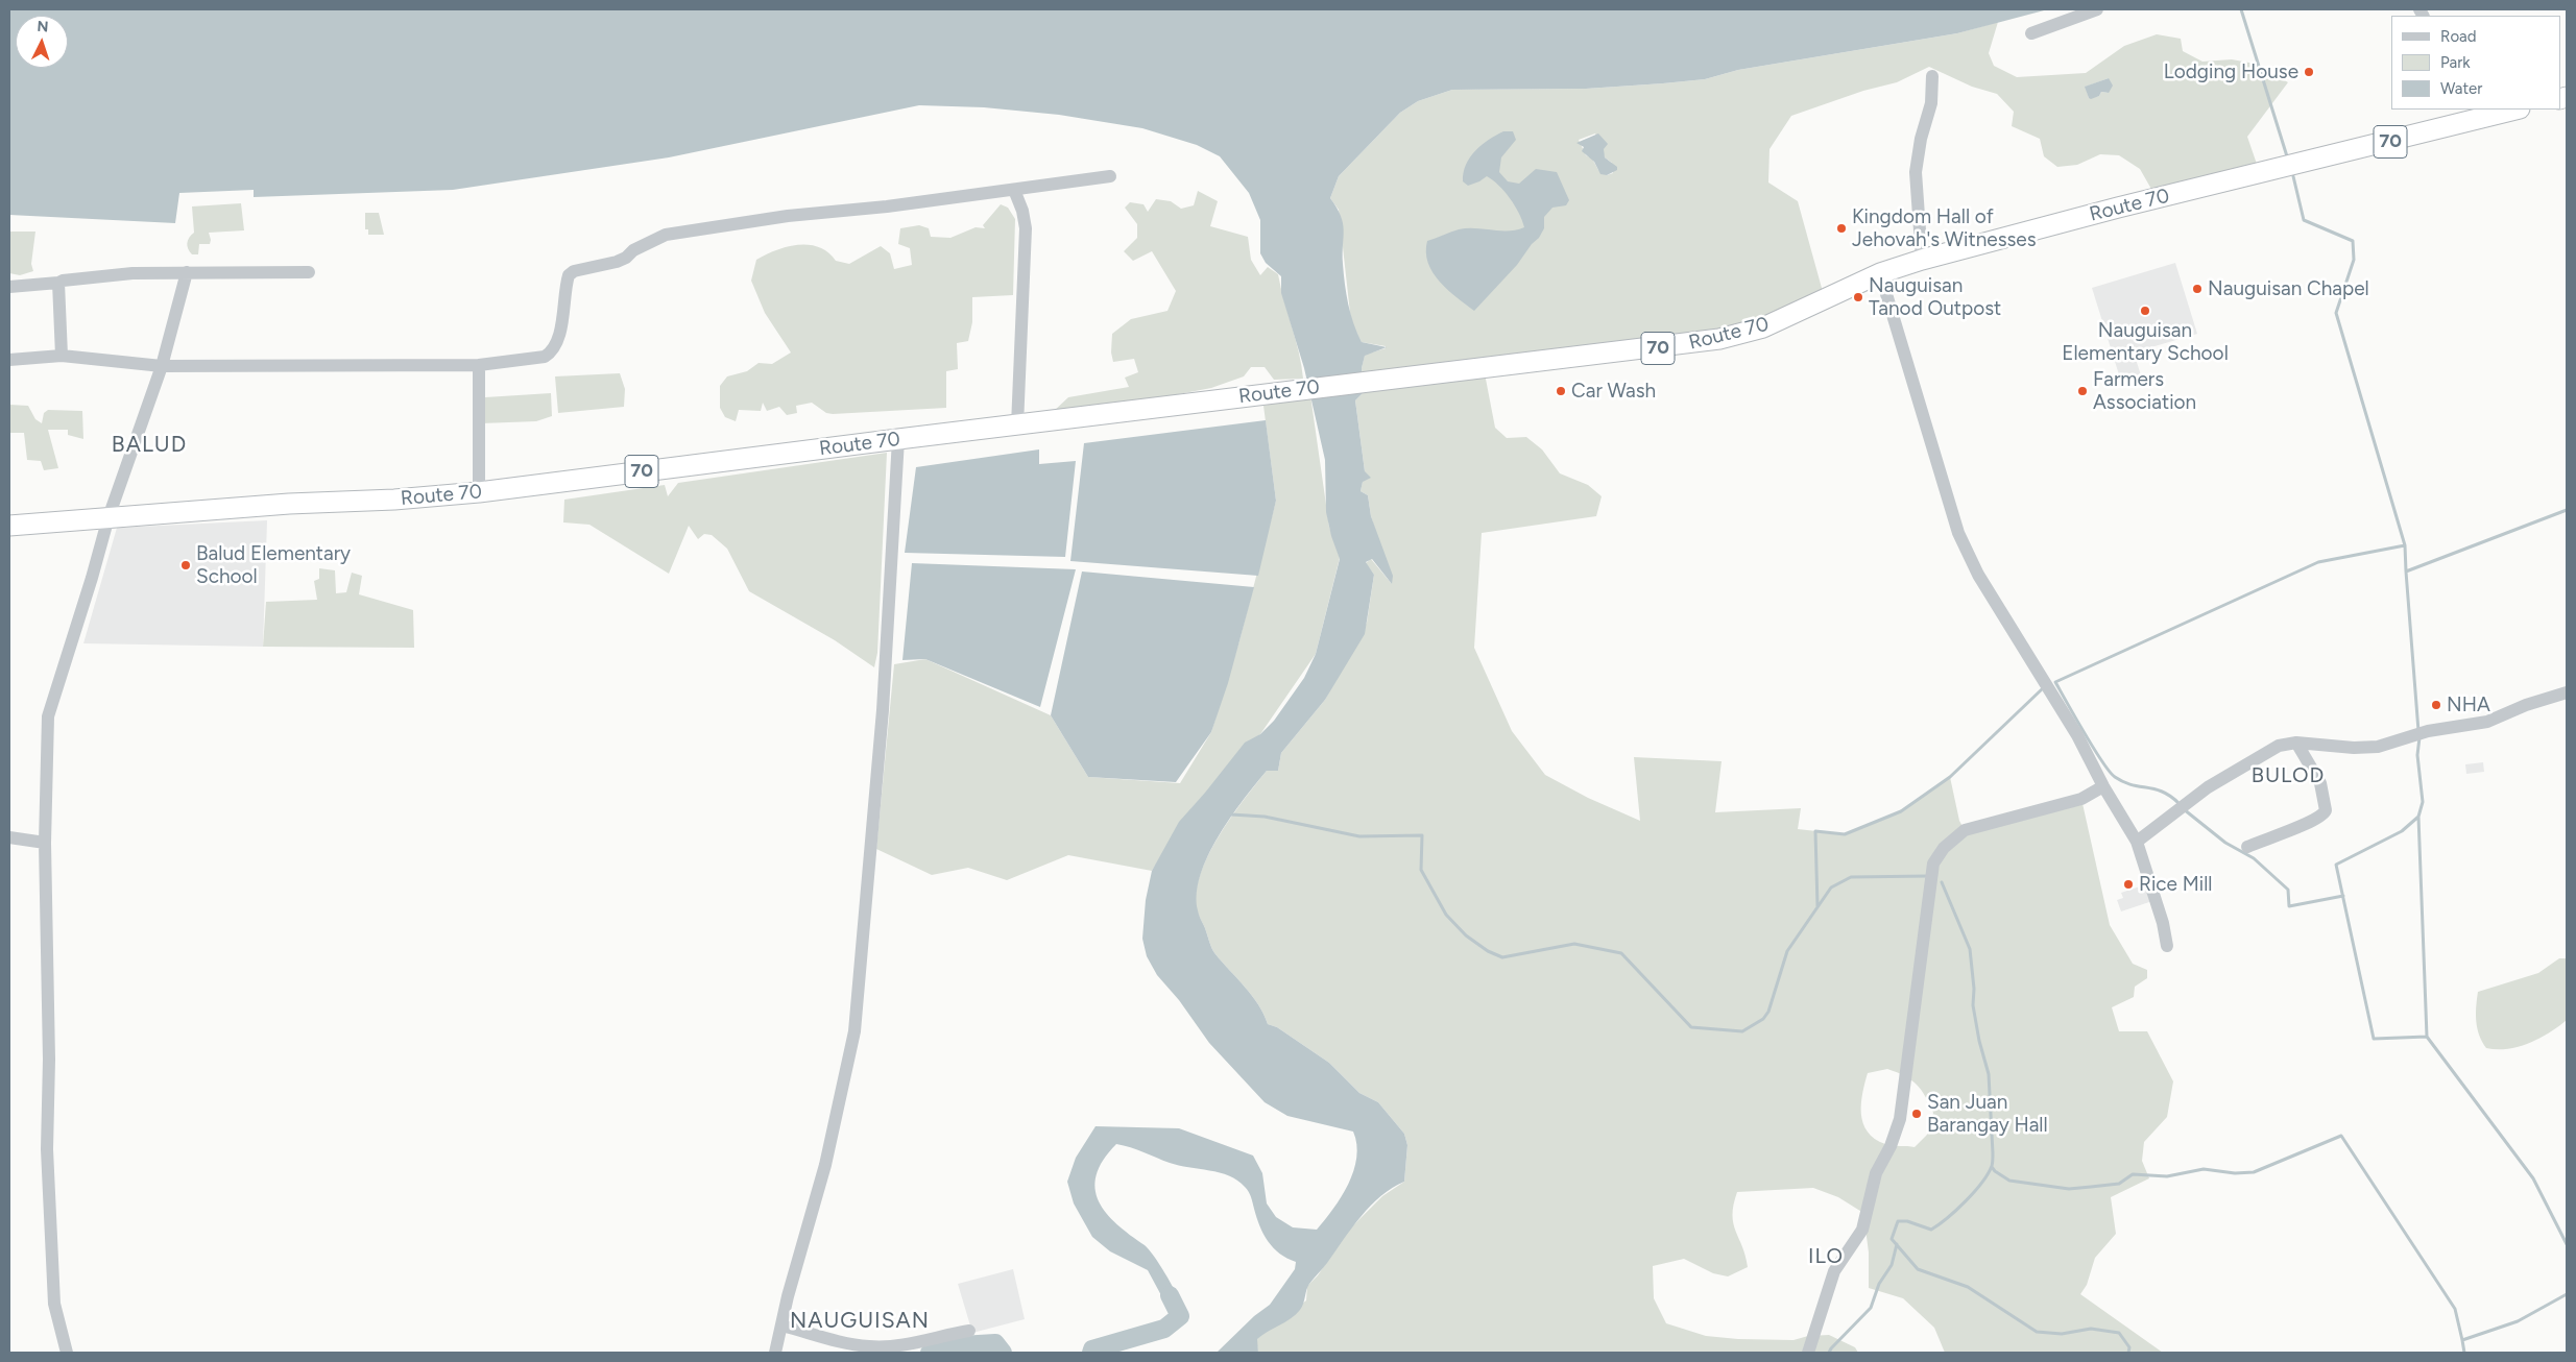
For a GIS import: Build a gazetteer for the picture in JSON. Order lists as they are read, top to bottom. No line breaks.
{"streets":{"highway":["70","Route 70"]},"districts":["BALUD","BULOD","ILO","NAUGUISAN"],"places":["Lodging House","Kingdom Hall of Jehovah's Witnesses","Nauguisan Chapel","Nauguisan Tanod Outpost","Nauguisan Elementary School","Car Wash","Farmers Association","Balud Elementary School","NHA","Rice Mill","San Juan Barangay Hall"],"legend":["Road","Park","Water"],"north":"top"}
